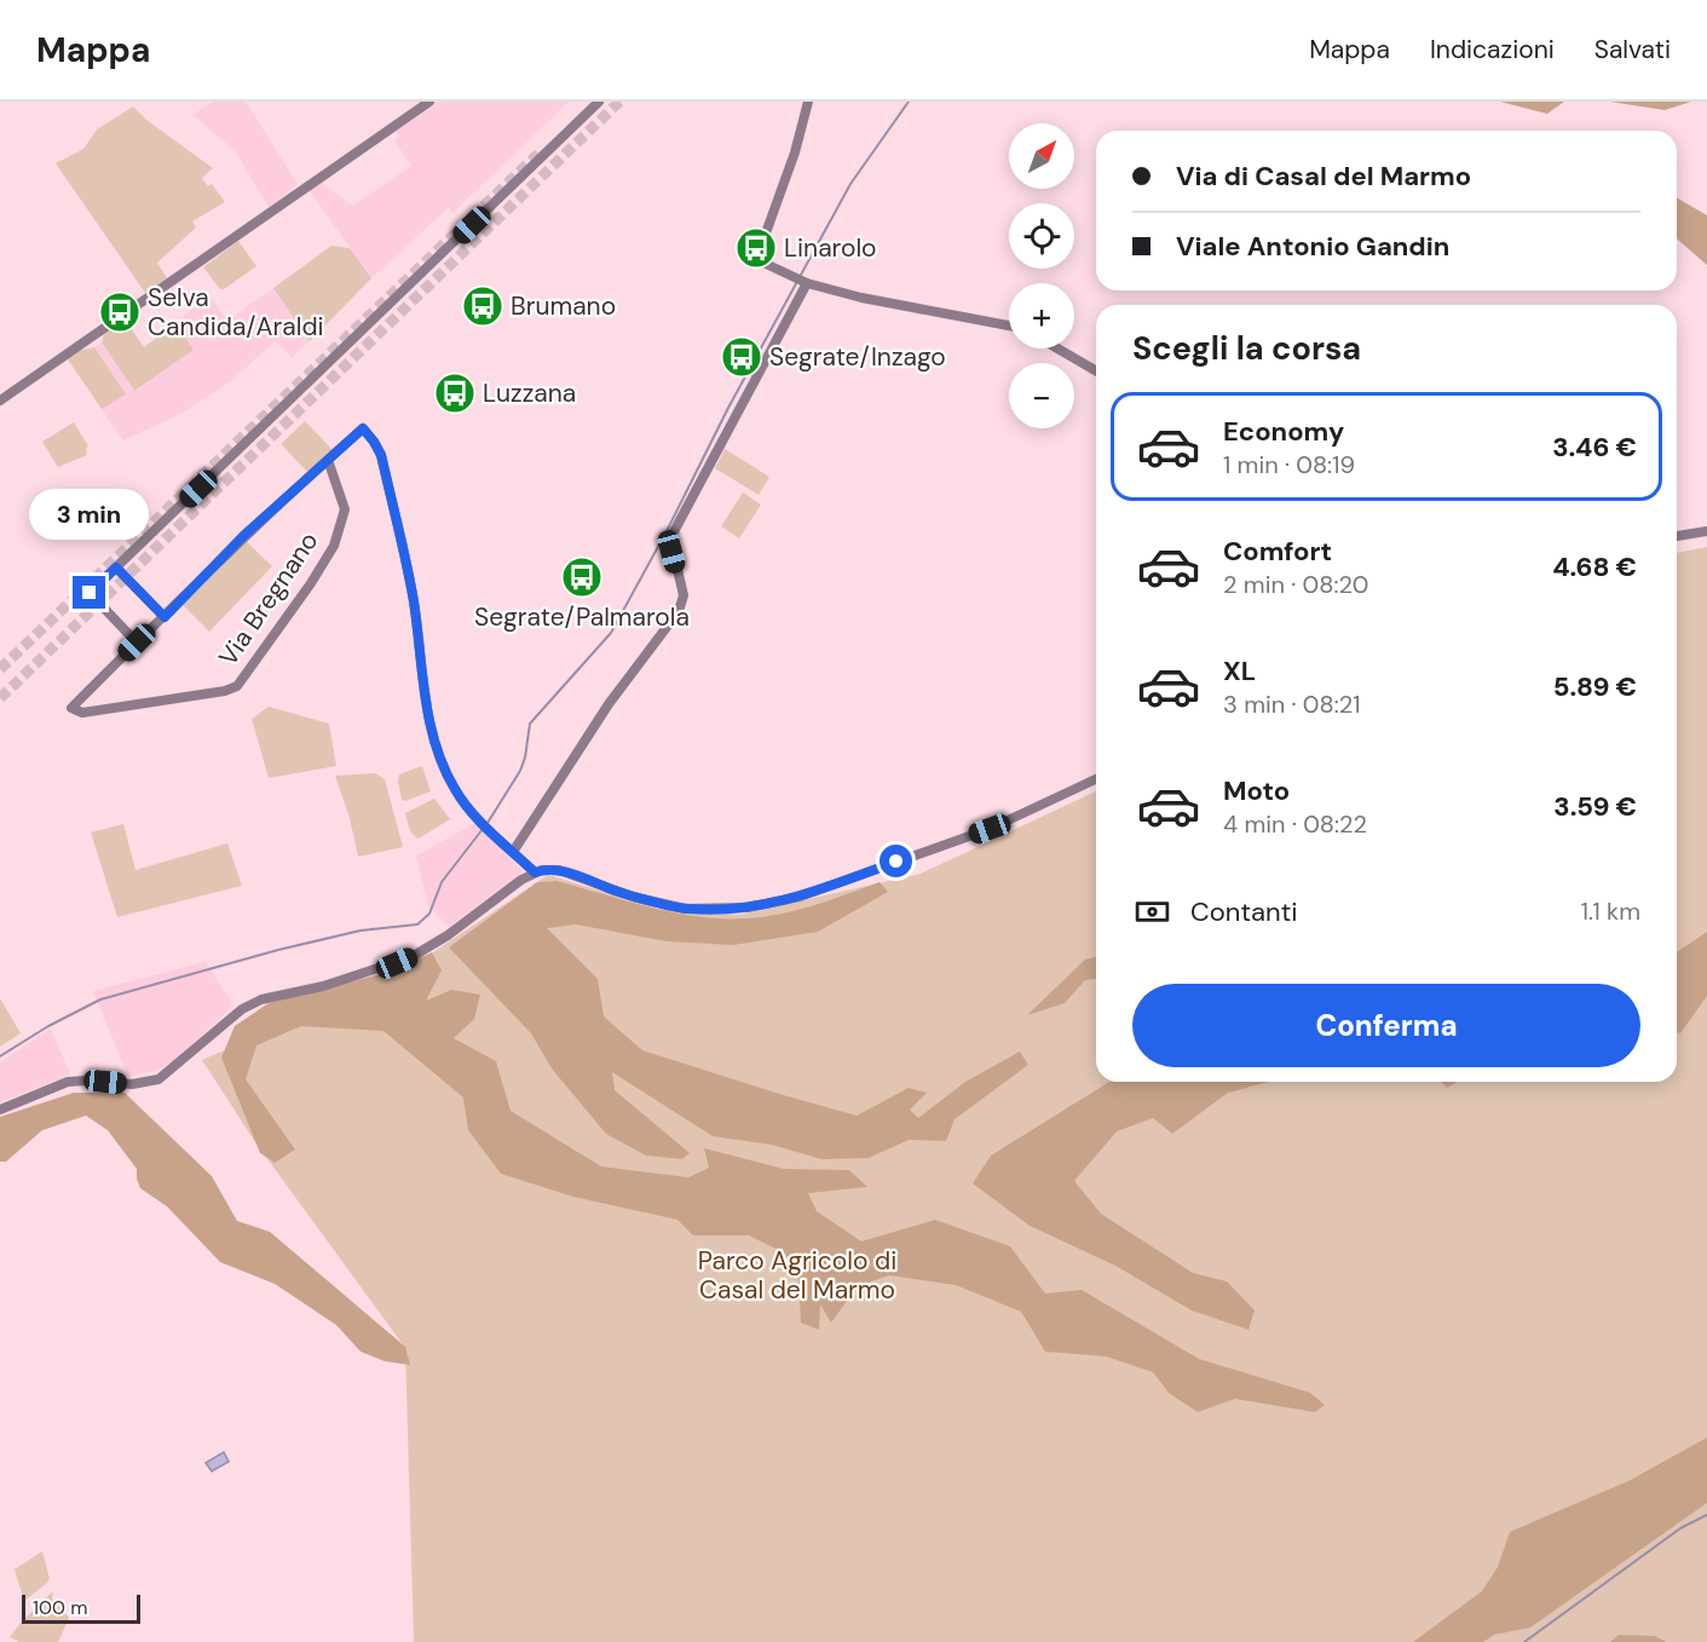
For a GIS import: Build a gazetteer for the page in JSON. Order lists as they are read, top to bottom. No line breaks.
{"streets":{"street":["Via Bregnano"]},"parks":["Parco Agricolo di Casal del Marmo"],"places":{"bus stop":["Linarolo","Brumano","Selva Candida/Araldi","Segrate/Inzago","Luzzana","Segrate/Palmarola"]},"scale_bar":"100 m","north":"top right","page":{"header":"Mappa","nav":["Mappa","Indicazioni","Salvati"],"map_buttons":["+","−"],"banner":["Via di Casal del Marmo","Viale Antonio Gandin"],"heading":"Scegli la corsa","list":[{"name":"Economy","note":"1 min · 08:19","value":"3.46 €"},{"name":"Comfort","note":"2 min · 08:20","value":"4.68 €"},{"name":"XL","note":"3 min · 08:21","value":"5.89 €"},{"name":"Moto","note":"4 min · 08:22","value":"3.59 €"}],"bubble":"3 min","pay":["Contanti","1.1 km"],"buttons":"Conferma","scale":"100 m"}}
